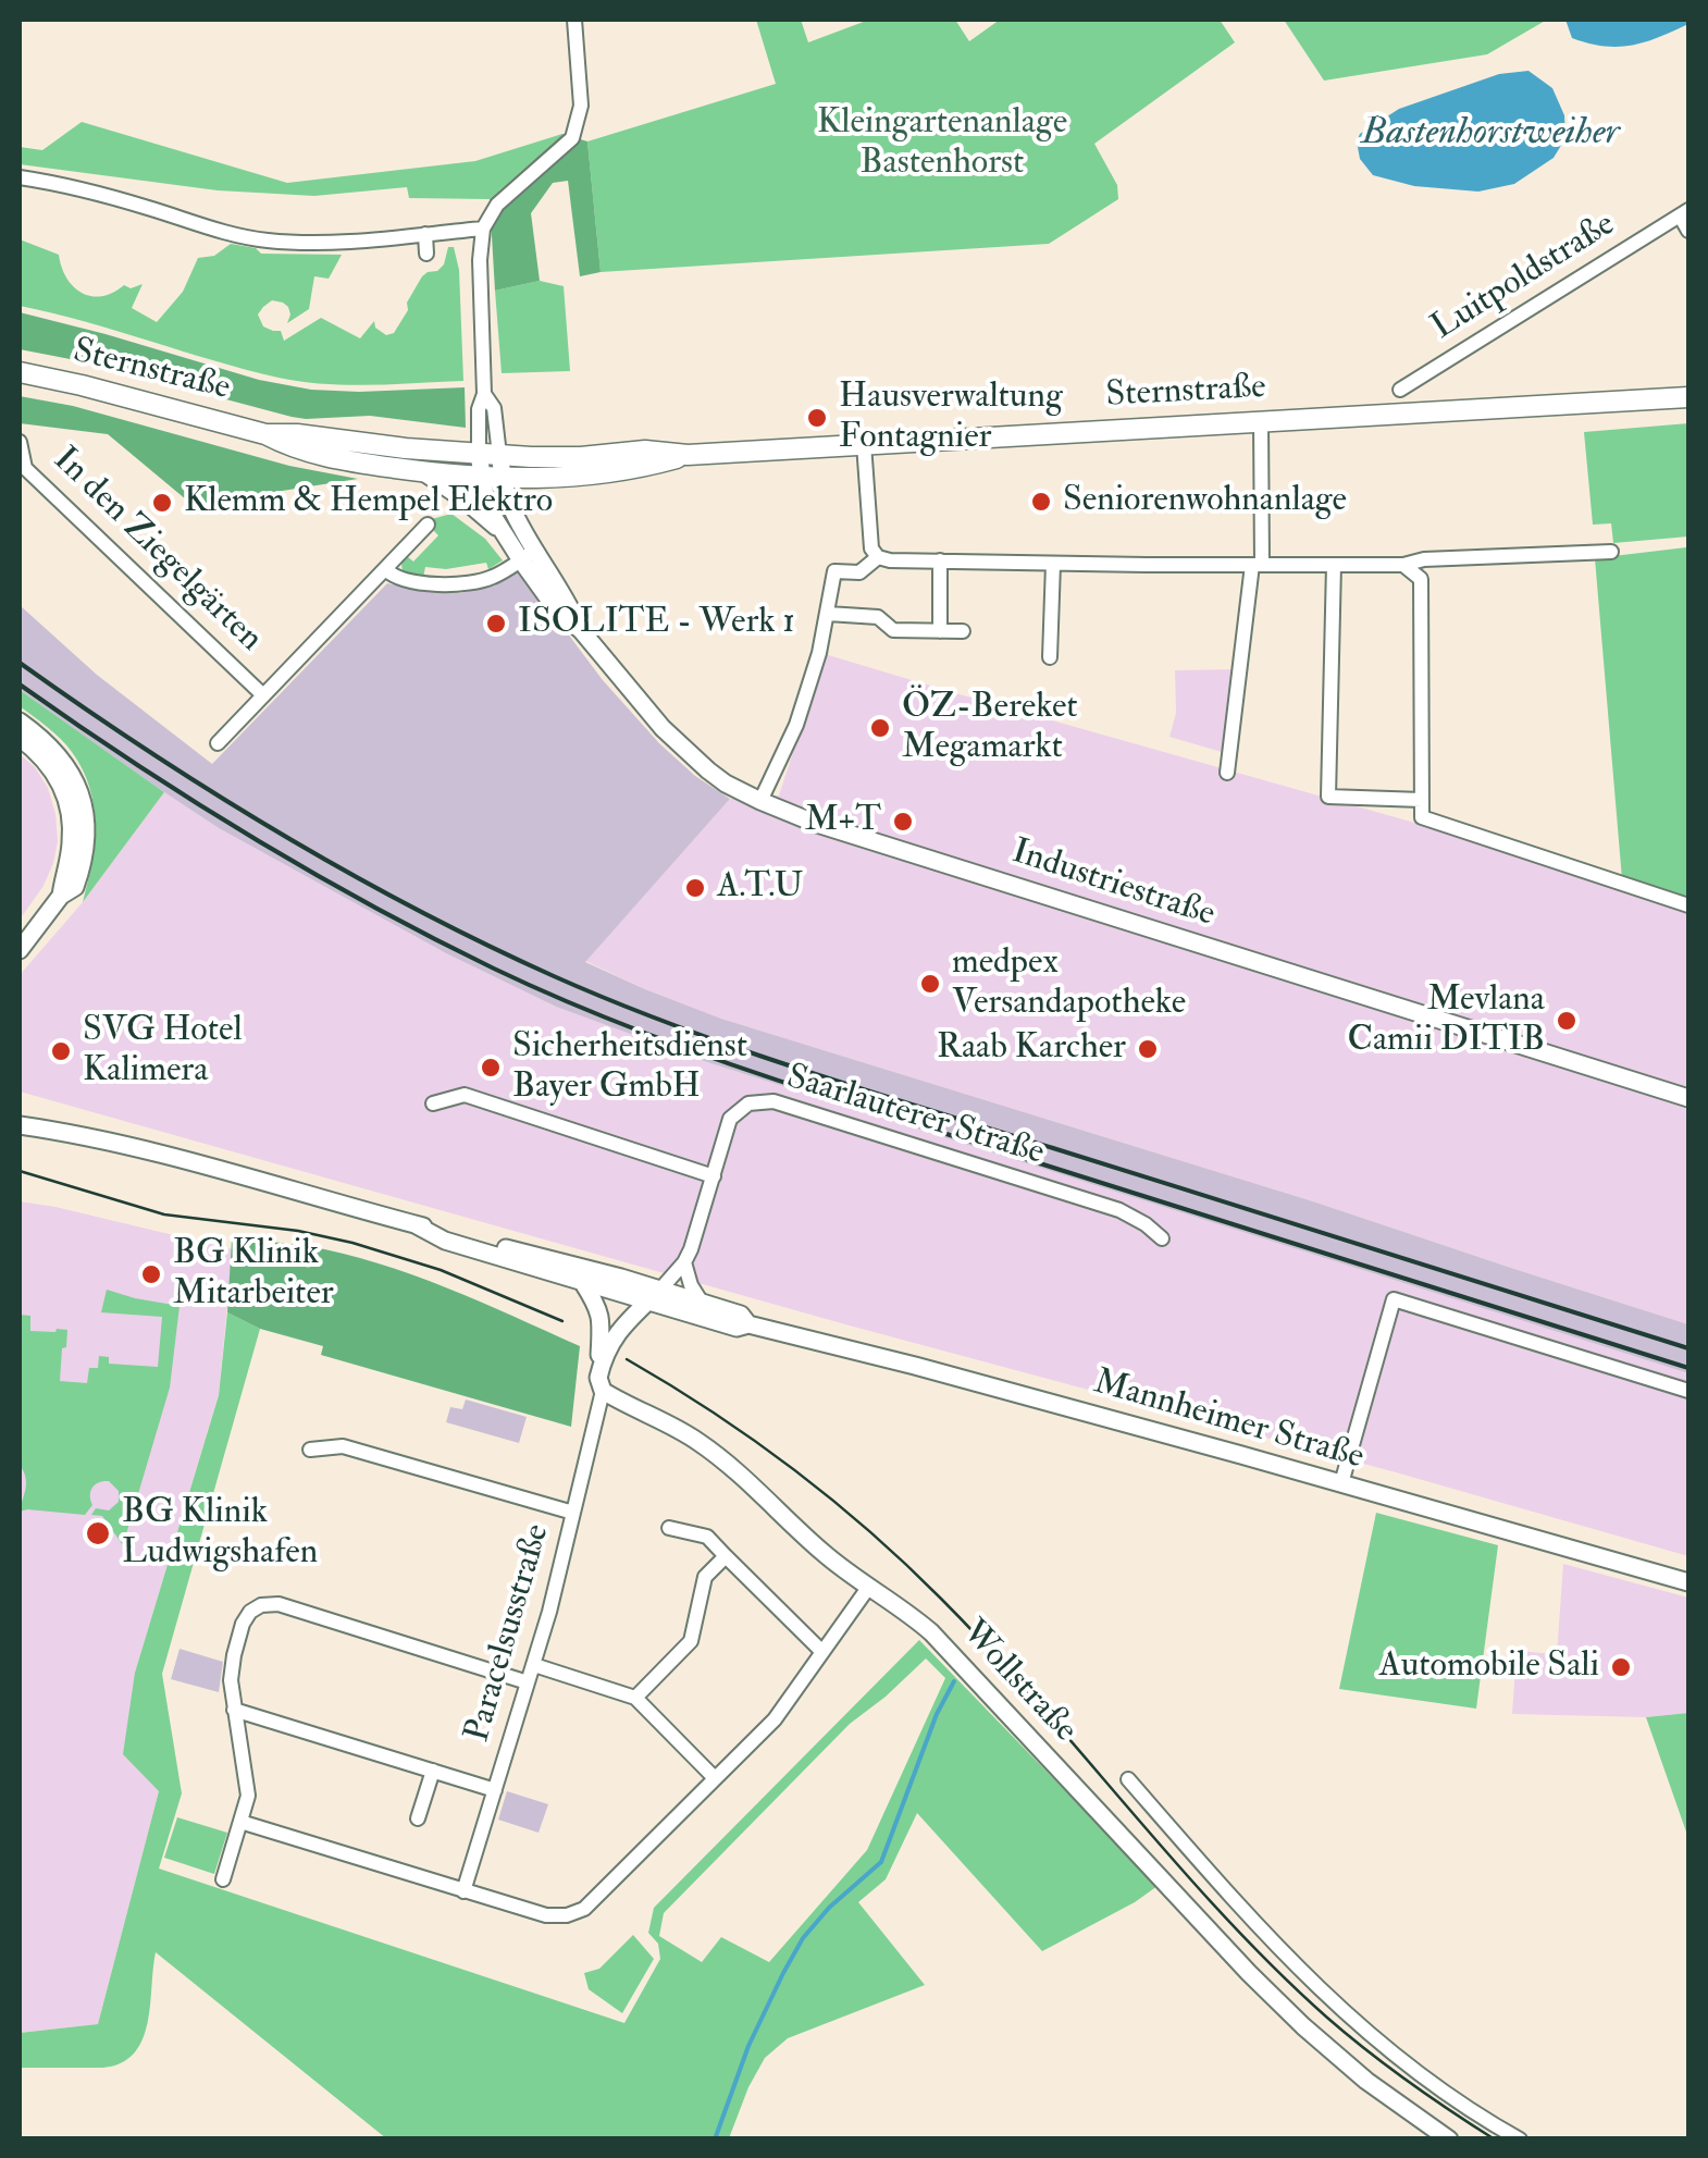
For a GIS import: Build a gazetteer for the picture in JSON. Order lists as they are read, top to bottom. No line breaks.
{"streets":{"main road":["Sternstraße"],"street":["Luitpoldstraße","In den Ziegelgärten","Industriestraße","Saarlauterer Straße","Mannheimer Straße","Paracelsusstraße","Wollstraße"]},"crossings":[["Sternstraße","Industriestraße"],["Saarlauterer Straße","Mannheimer Straße"],["Paracelsusstraße","Wollstraße"]],"water":["Bastenhorstweiher"],"parks":["Kleingartenanlage Bastenhorst"],"places":["Hausverwaltung Fontagnier","Seniorenwohnanlage","Klemm & Hempel Elektro","ISOLITE - Werk 1","ÖZ-Bereket Megamarkt","M+T","A.T.U","medpex Versandapotheke","Mevlana Camii DITIB","Raab Karcher","SVG Hotel Kalimera","Sicherheitsdienst Bayer GmbH","BG Klinik Mitarbeiter","BG Klinik Ludwigshafen","Automobile Sali"]}
